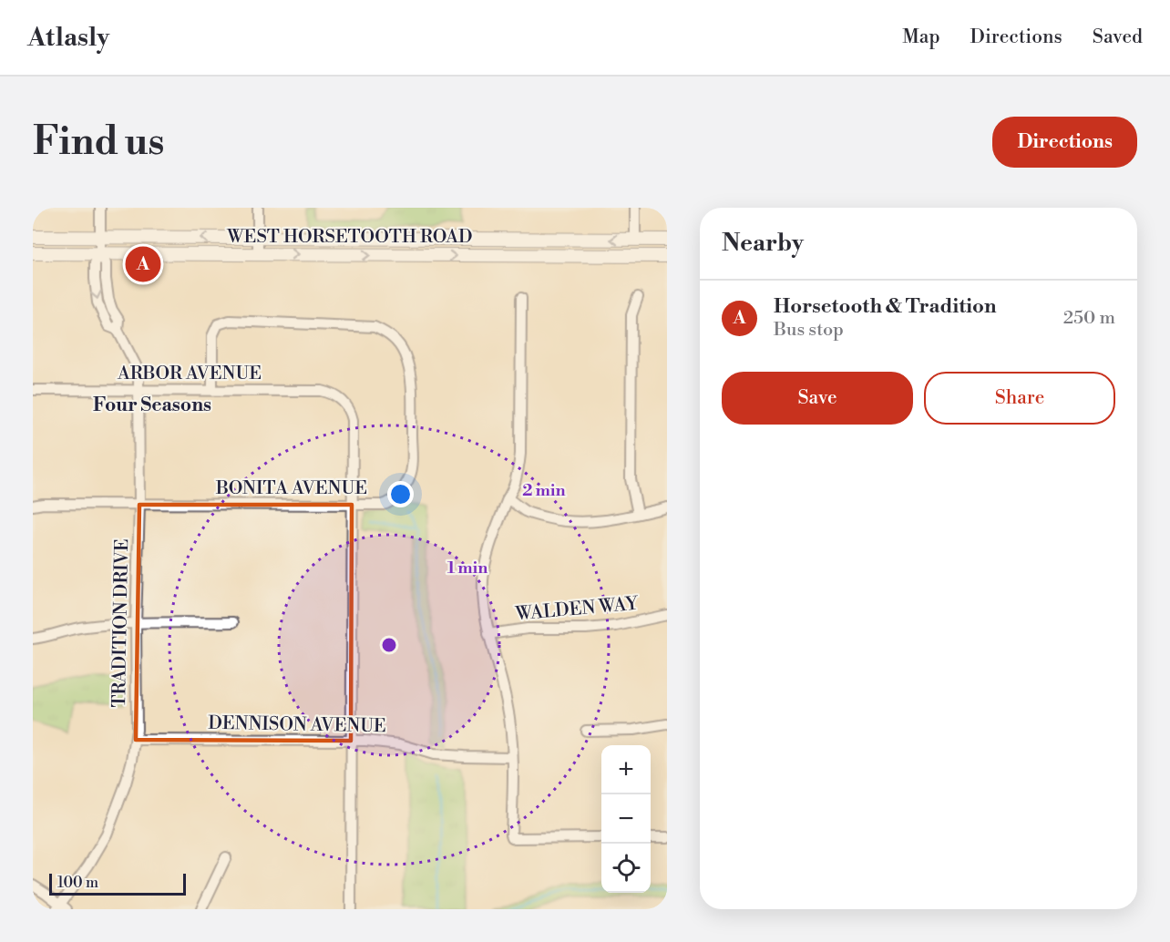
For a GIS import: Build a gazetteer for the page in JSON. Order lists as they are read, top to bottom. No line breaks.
{"streets":{"main road":["WEST HORSETOOTH ROAD"],"street":["ARBOR AVENUE","BONITA AVENUE","WALDEN WAY","TRADITION DRIVE","DENNISON AVENUE"]},"crossings":[["WEST HORSETOOTH ROAD","TRADITION DRIVE"],["ARBOR AVENUE","BONITA AVENUE"],["ARBOR AVENUE","TRADITION DRIVE"],["BONITA AVENUE","TRADITION DRIVE"],["TRADITION DRIVE","DENNISON AVENUE"]],"districts":["Four Seasons"],"scale_bar":"100 m","page":{"header":"Atlasly","nav":["Map","Directions","Saved"],"buttons":["Directions",["Save","Share"]],"title":"Find us","heading":"Nearby","pins":"A","list":[{"mark":"A","name":"Horsetooth & Tradition","note":"Bus stop","value":"250 m"}],"map_buttons":["+","−"],"scale":"100 m"},"rings":["2 min","1 min"]}
